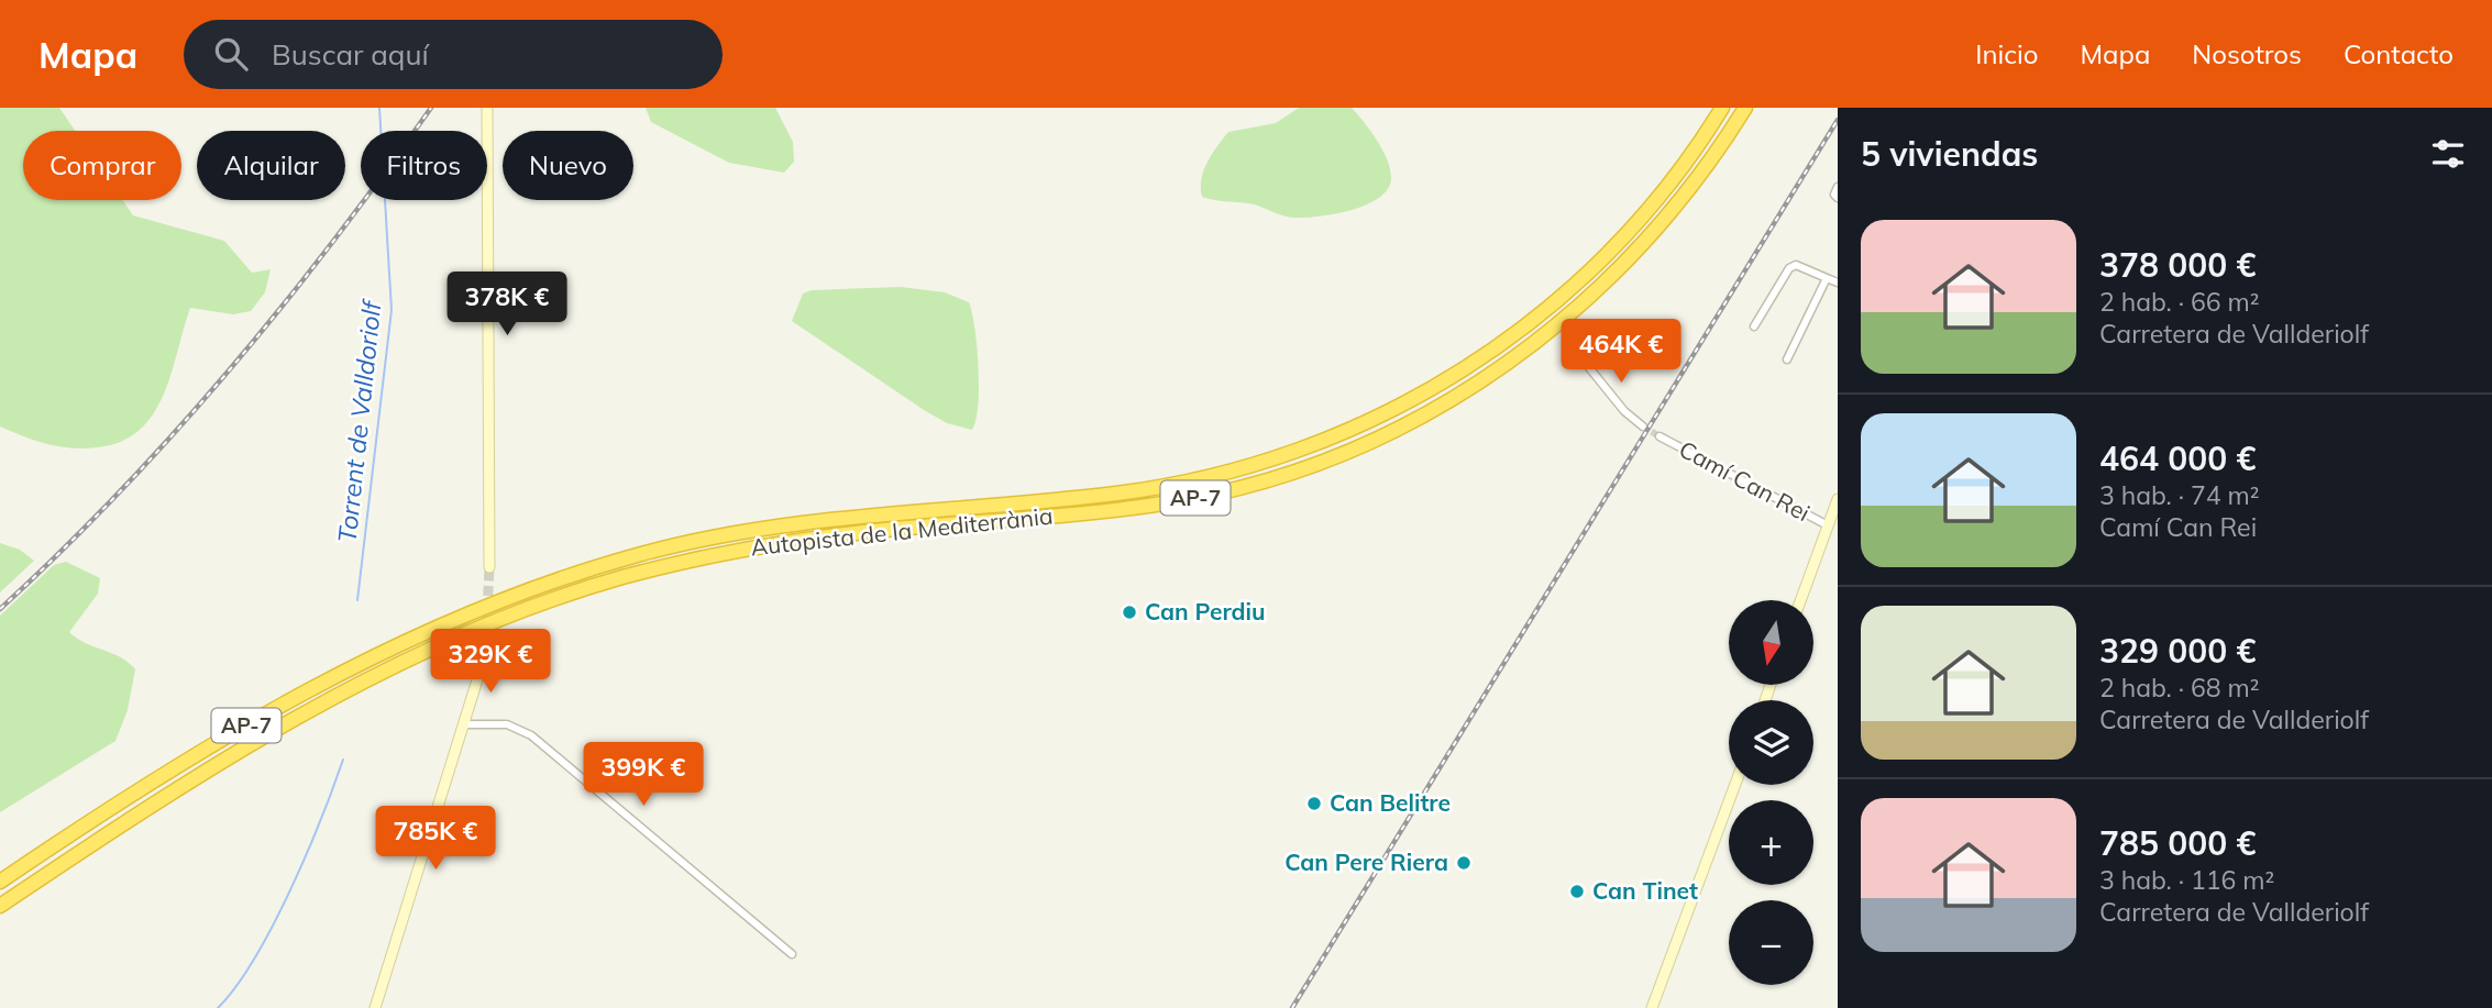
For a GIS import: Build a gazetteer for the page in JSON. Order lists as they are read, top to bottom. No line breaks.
{"streets":{"highway":["AP-7","Autopista de la Mediterrània"],"street":["Camí Can Rei"]},"water":["Torrent de Valldoriolf"],"places":["Can Perdiu","Can Belitre","Can Pere Riera","Can Tinet"],"north":"bottom","page":{"header":"Mapa","search":"Buscar aquí","nav":["Inicio","Mapa","Nosotros","Contacto"],"heading":"5 viviendas","chip":["Comprar","Alquilar","Filtros","Nuevo"],"list":[{"name":"378 000 €","note":"2 hab. · 66 m² · Carretera de Vallderiolf"},{"name":"464 000 €","note":"3 hab. · 74 m² · Camí Can Rei"},{"name":"329 000 €","note":"2 hab. · 68 m² · Carretera de Vallderiolf"},{"name":"785 000 €","note":"3 hab. · 116 m² · Carretera de Vallderiolf"}],"price":["378K €","464K €","329K €","399K €","785K €"],"map_buttons":["+","−"]}}
